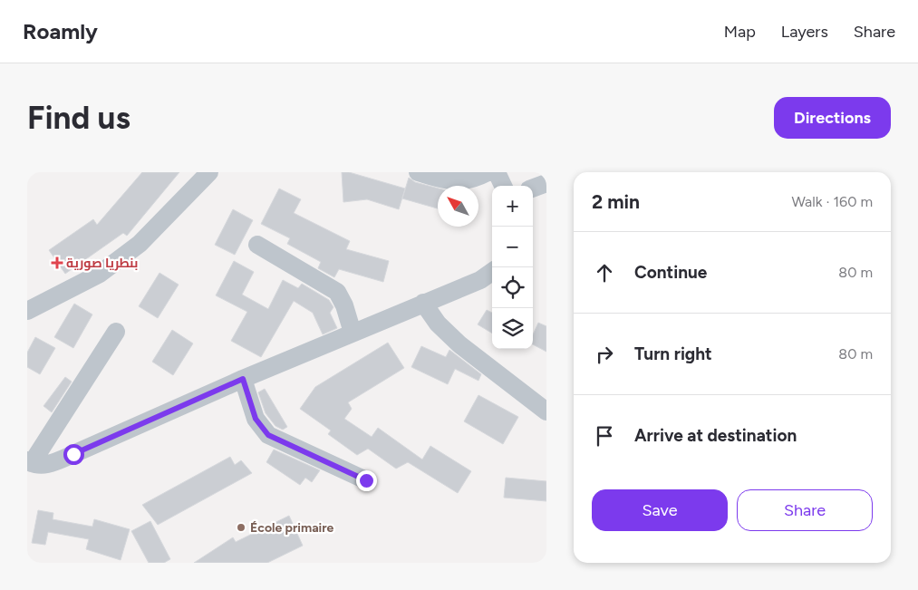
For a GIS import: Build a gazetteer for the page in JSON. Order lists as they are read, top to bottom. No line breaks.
{"places":{"health":["بنطريا صورية"],"other":["École primaire"]},"north":"top left","page":{"header":"Roamly","nav":["Map","Layers","Share"],"buttons":["Directions",["Save","Share"]],"title":"Find us","heading":["2 min","Walk · 160 m"],"map_buttons":["+","−"],"list":[["Continue","80 m"],["Turn right","80 m"],"Arrive at destination"]}}
